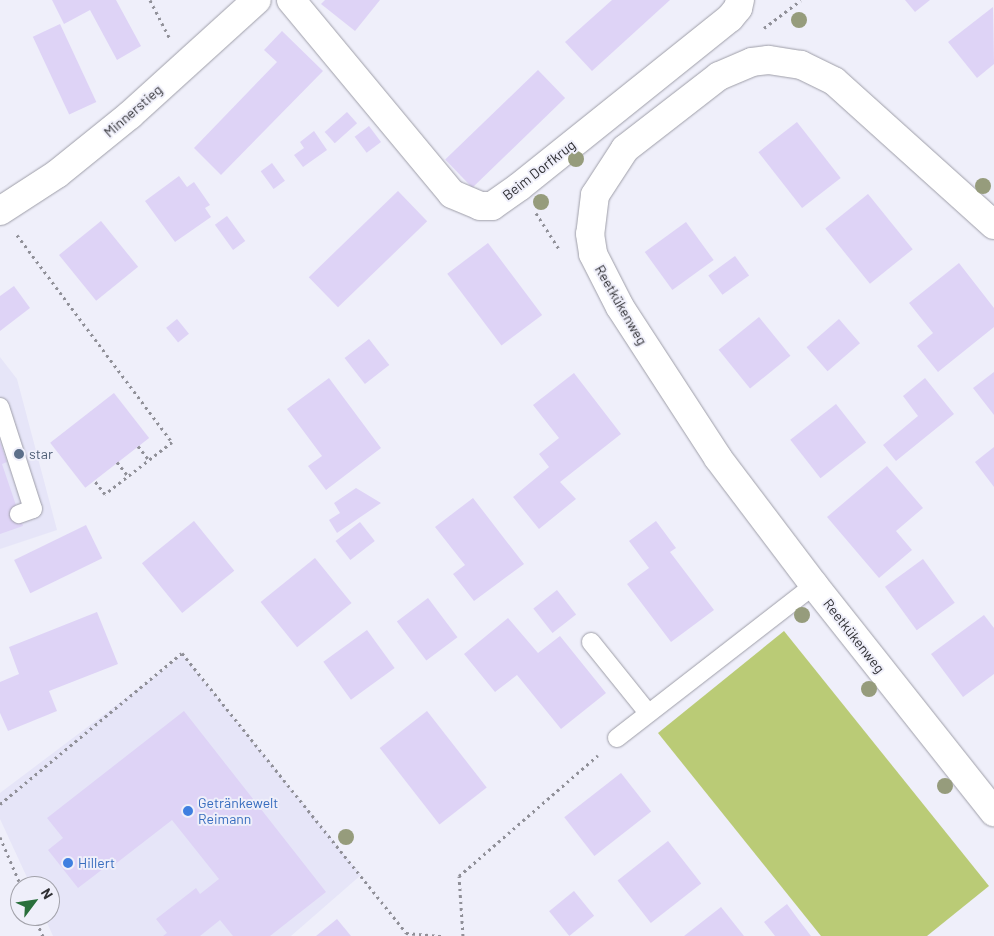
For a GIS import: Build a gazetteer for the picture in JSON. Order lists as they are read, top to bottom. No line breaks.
{"streets":{"street":["Minnerstieg","Beim Dorfkrug","Reetkükenweg"]},"places":["star","Getränkewelt Reimann","Hillert"],"north":"top right"}
